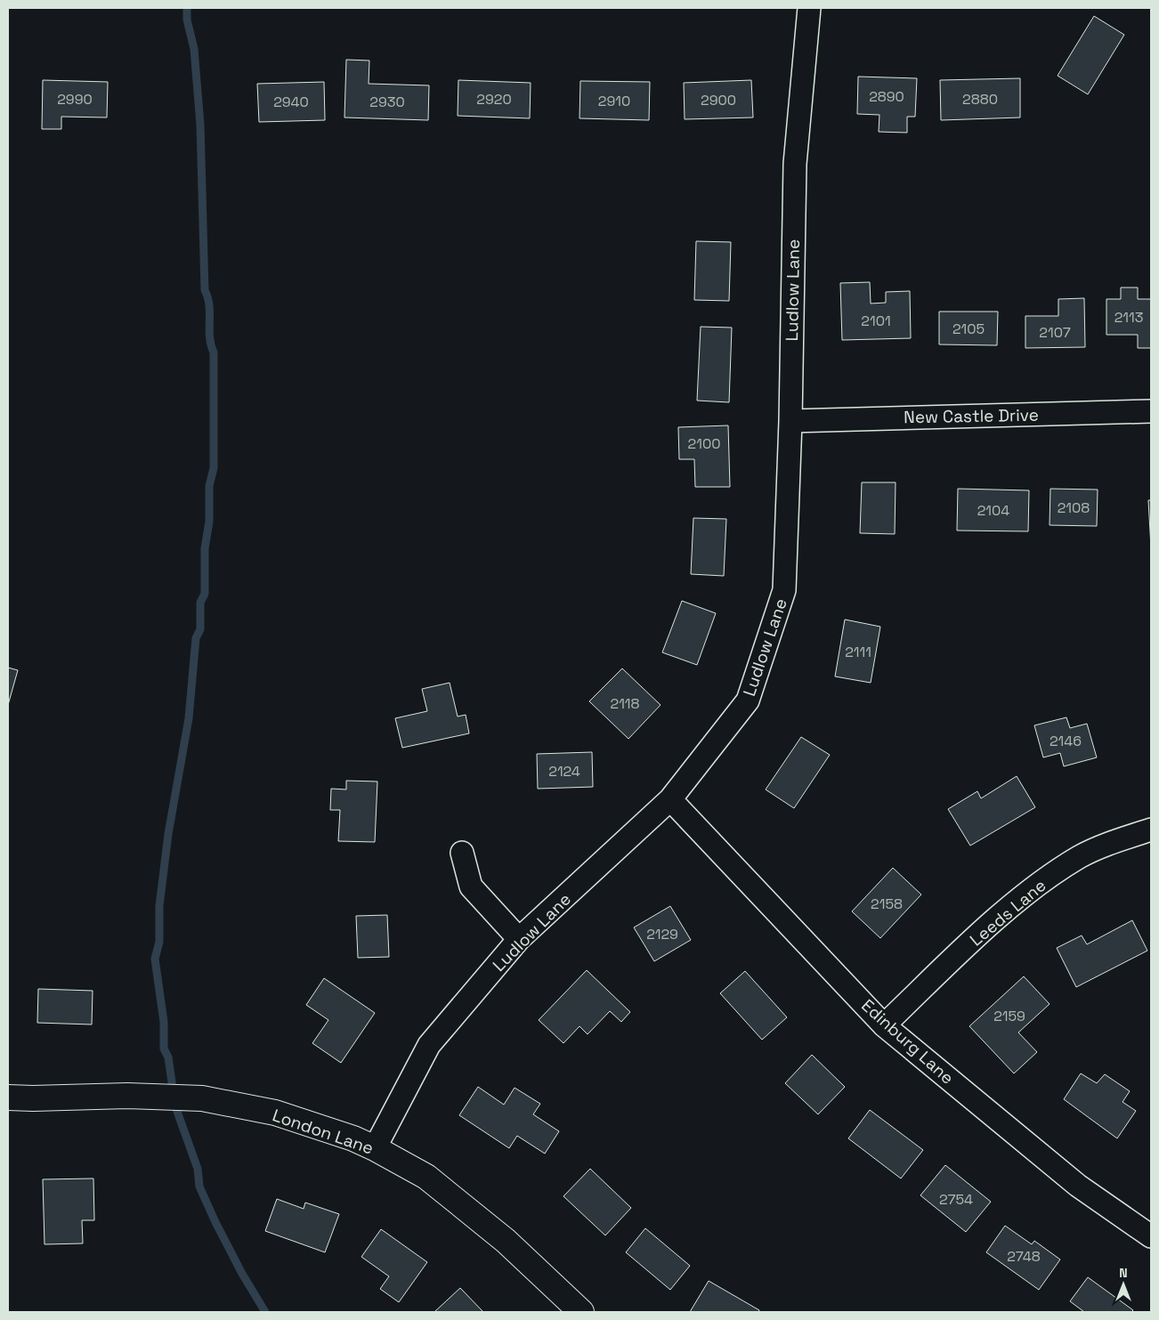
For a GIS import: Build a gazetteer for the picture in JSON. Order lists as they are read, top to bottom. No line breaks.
{"streets":{"street":["Ludlow Lane","New Castle Drive","Leeds Lane","Edinburg Lane","London Lane"]},"crossings":[["Ludlow Lane","New Castle Drive"],["Ludlow Lane","Edinburg Lane"],["Ludlow Lane","London Lane"],["Leeds Lane","Edinburg Lane"]],"house_numbers":["2890","2990","2920","2880","2900","2910","2940","2930","2113","2101","2105","2107","2100","2108","2104","2111","2118","2146","2124","2158","2129","2159","2754","2748"],"north":"top"}
